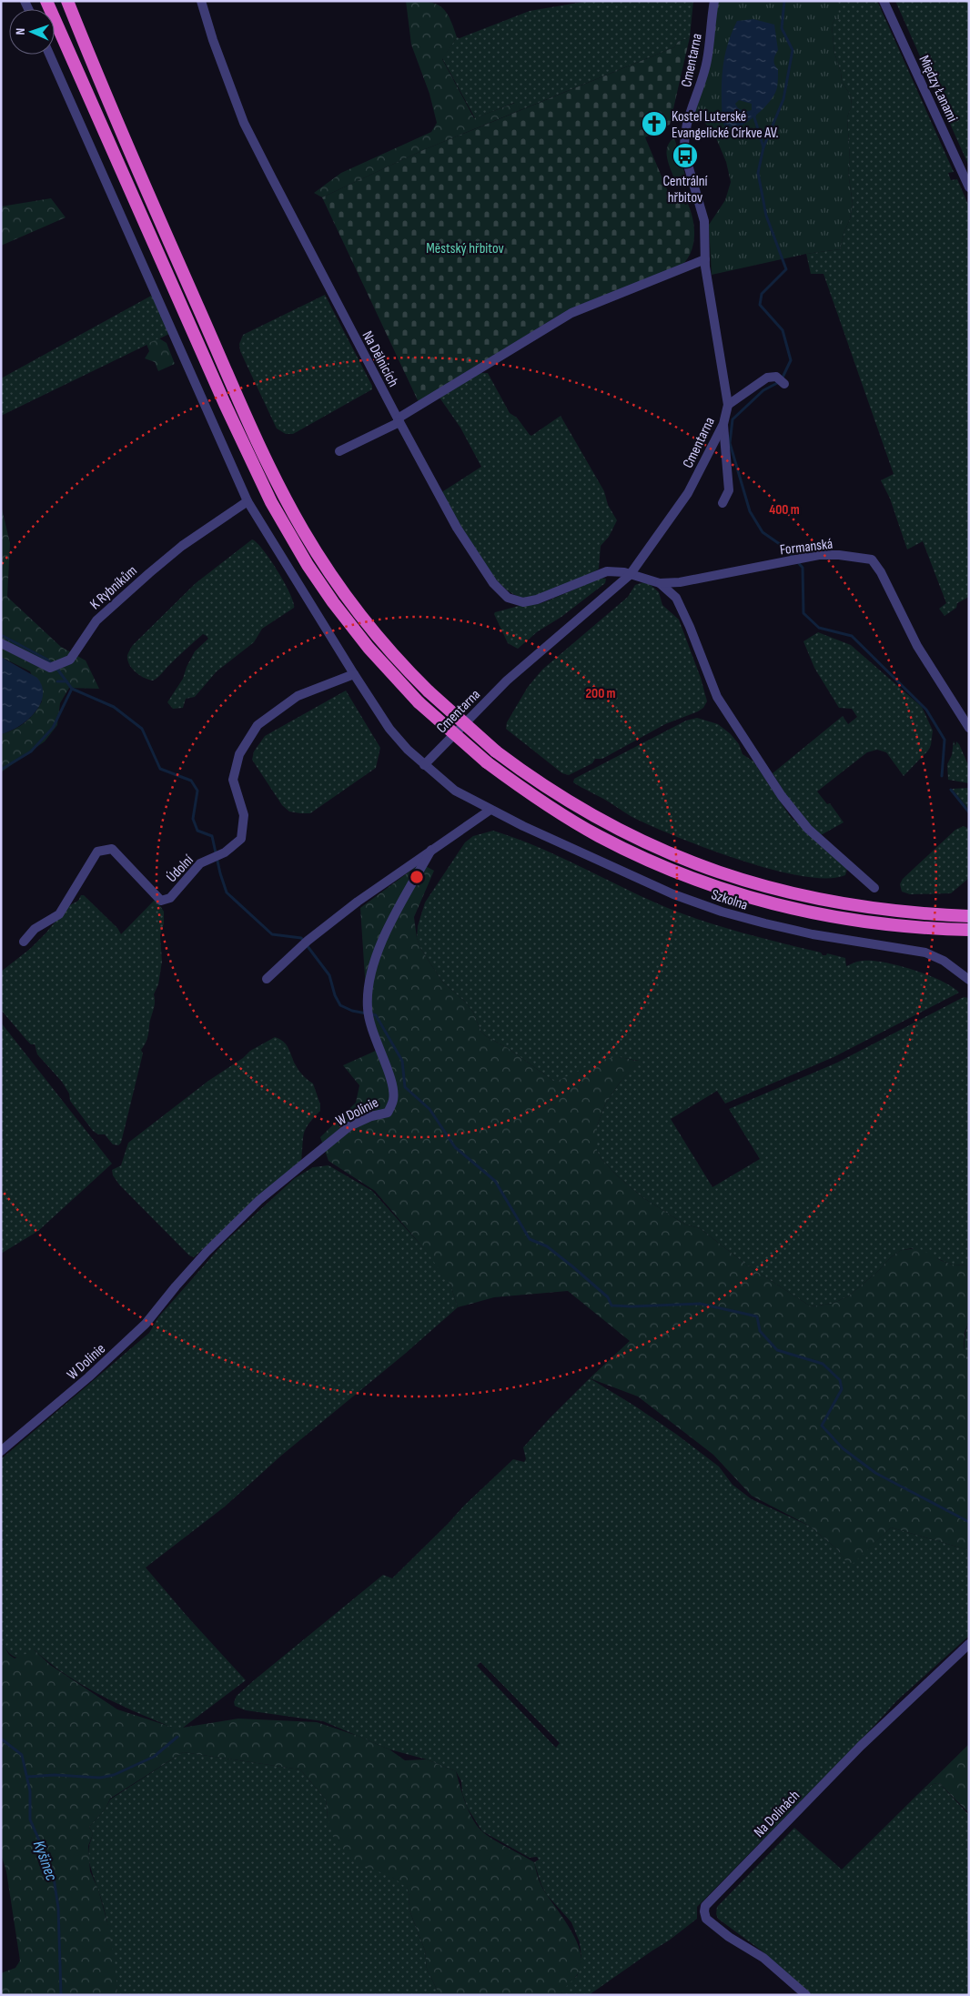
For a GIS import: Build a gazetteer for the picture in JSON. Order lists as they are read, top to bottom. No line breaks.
{"streets":{"street":["Cmentarna","Między Łanami","Na Dělnicích","Formanská","K Rybníkům","Údolní","Szkolna","W Dolinie","Na Dolinách"]},"crossings":[["Cmentarna","Na Dělnicích"],["Cmentarna","Szkolna"],["K Rybníkům","Szkolna"],["Údolní","Szkolna"]],"water":["Kyšinec"],"parks":["Městský hřbitov"],"places":{"church":["Kostel Luterské Evangelické Církve AV."],"bus stop":["Centrální hřbitov"]},"north":"left","rings":["400 m","200 m"]}
